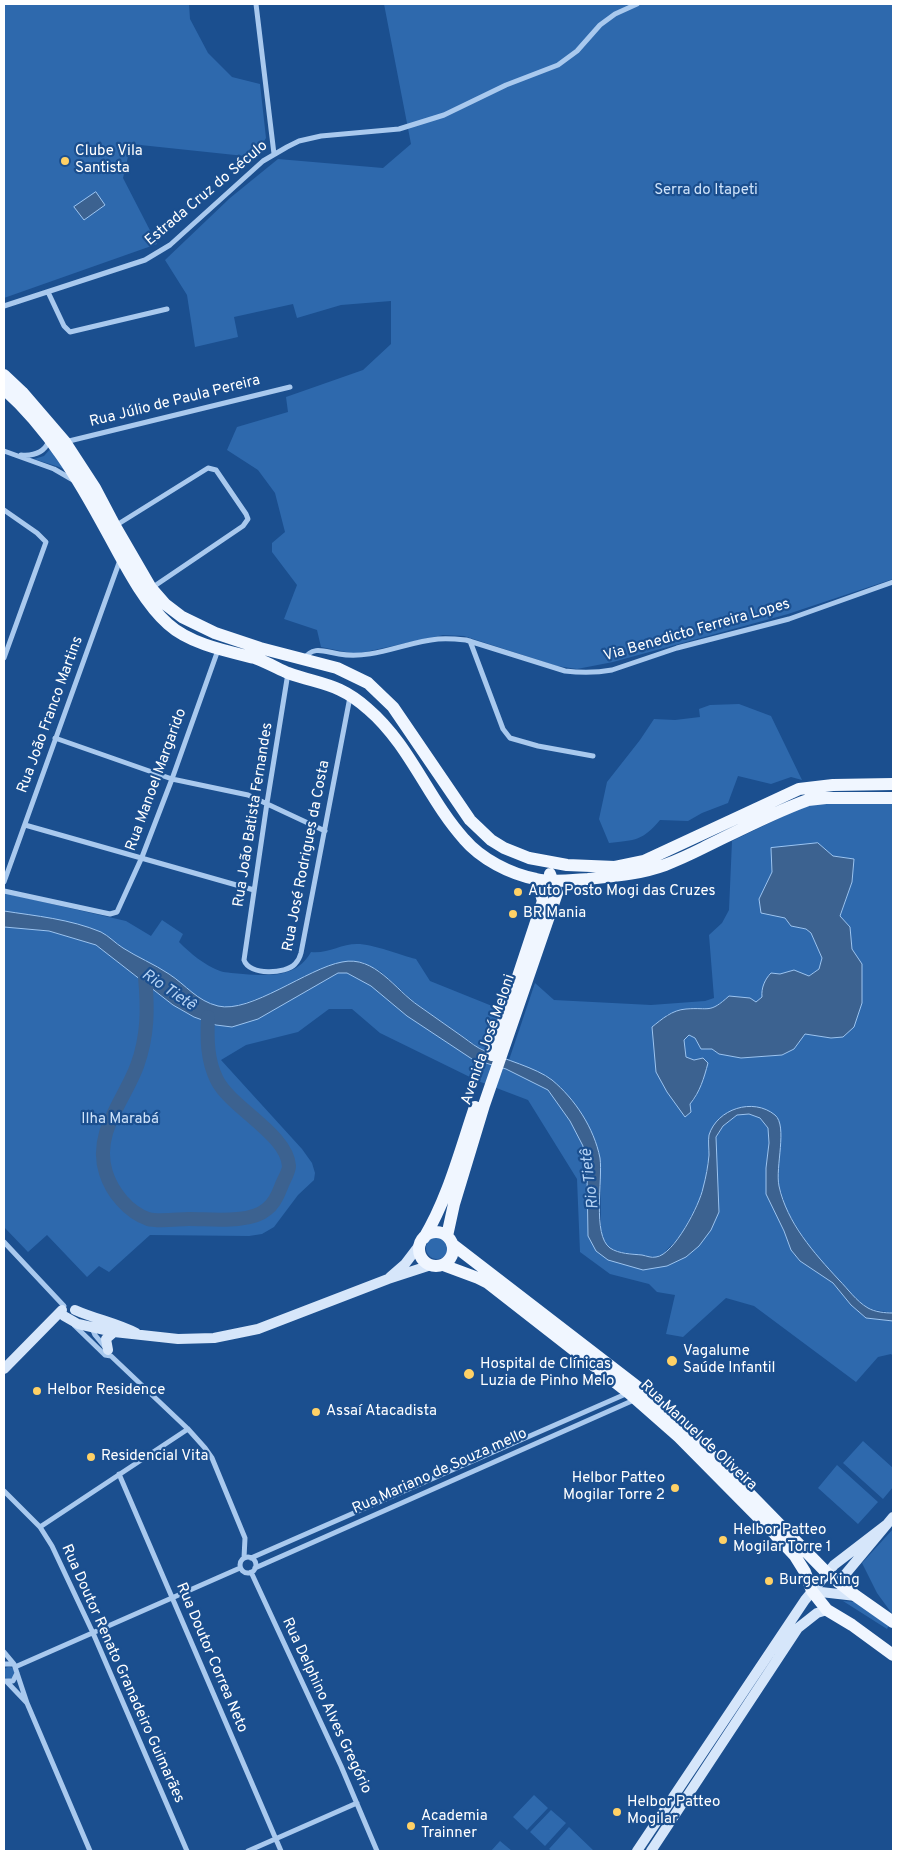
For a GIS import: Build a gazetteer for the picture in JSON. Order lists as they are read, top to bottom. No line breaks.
{"streets":{"main road":["Avenida José Meloni","Rua Manuel de Oliveira"],"street":["Estrada Cruz do Século","Rua Júlio de Paula Pereira","Via Benedicto Ferreira Lopes","Rua João Franco Martins","Rua Manoel Margarido","Rua João Batista Fernandes","Rua José Rodrigues da Costa","Rua Mariano de Souza mello","Rua Doutor Correa Neto","Rua Doutor Renato Granadeiro Guimarães","Rua Delphino Alves Gregório"]},"crossings":[["Rua João Batista Fernandes","Rua José Rodrigues da Costa"],["Avenida José Meloni","Rua Manuel de Oliveira"],["Rua Manuel de Oliveira","Rua Mariano de Souza mello"],["Rua Mariano de Souza mello","Rua Delphino Alves Gregório"]],"water":["Rio Tietê"],"parks":["Serra do Itapeti","Ilha Marabá"],"places":["Clube Vila Santista","Auto Posto Mogi das Cruzes","BR Mania","Vagalume Saúde Infantil","Hospital de Clínicas Luzia de Pinho Melo","Helbor Residence","Assaí Atacadista","Residencial Vita","Helbor Patteo Mogilar Torre 2","Helbor Patteo Mogilar Torre 1","Burger King","Helbor Patteo Mogilar","Academia Trainner"]}
